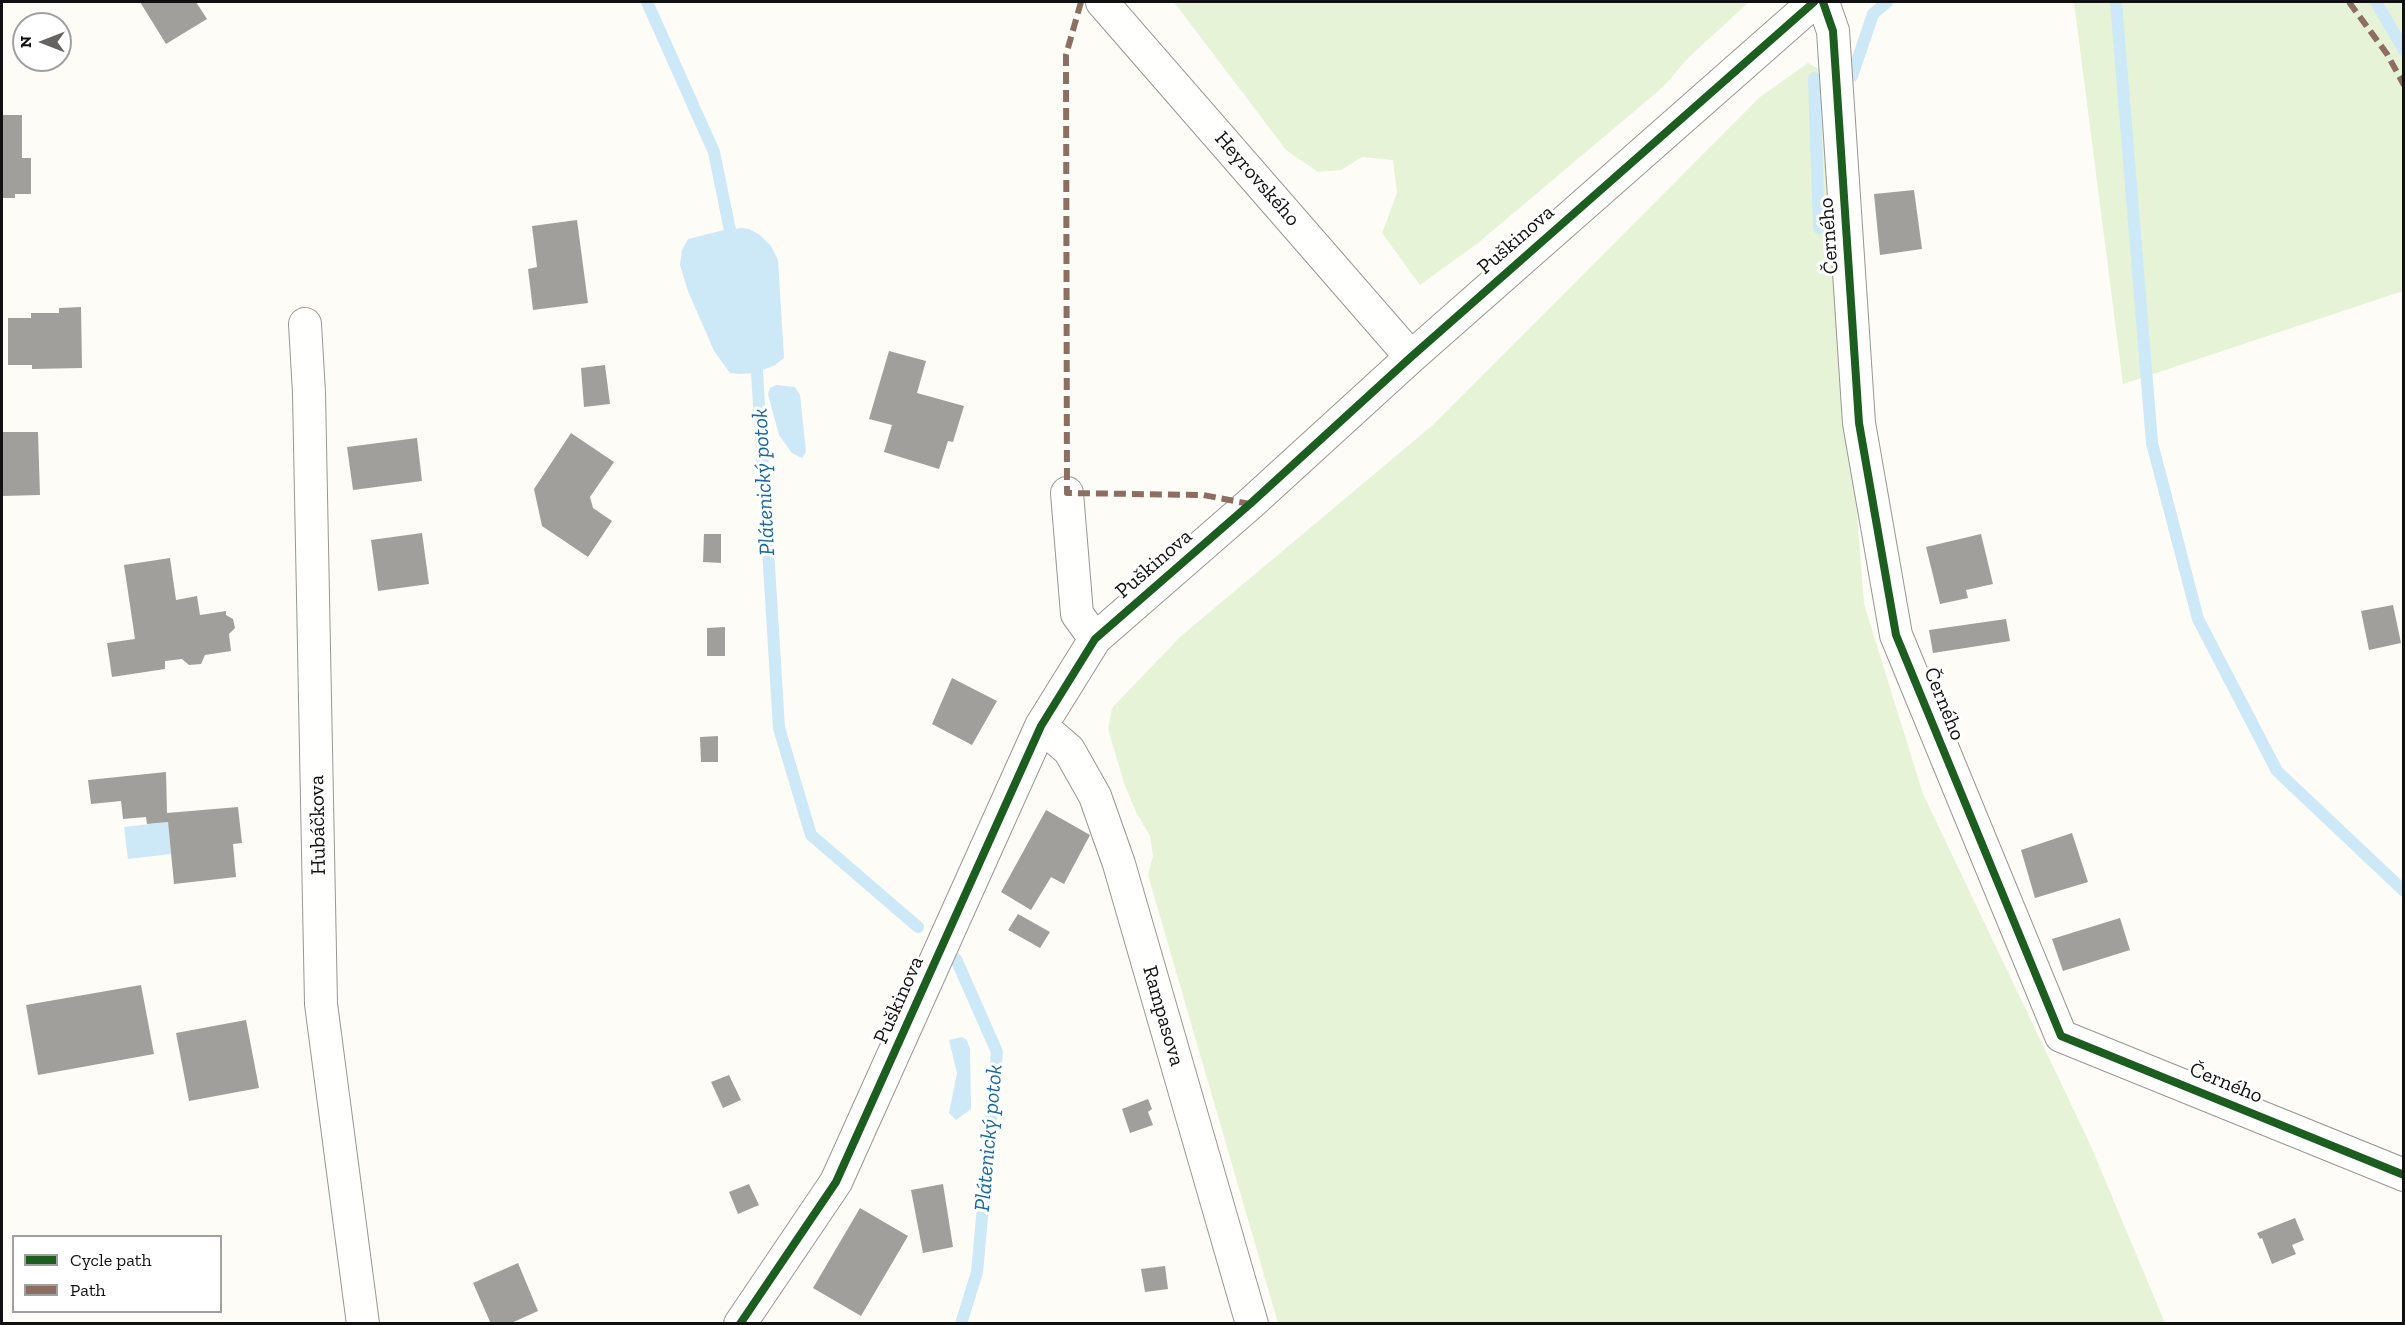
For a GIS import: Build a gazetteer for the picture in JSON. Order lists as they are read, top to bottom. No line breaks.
{"streets":{"street":["Heyrovského","Černého","Puškinova","Hubáčkova","Rampasova"]},"crossings":[["Heyrovského","Puškinova"],["Puškinova","Rampasova"]],"water":["Plátenický potok"],"legend":["Cycle path","Path"],"north":"left"}
